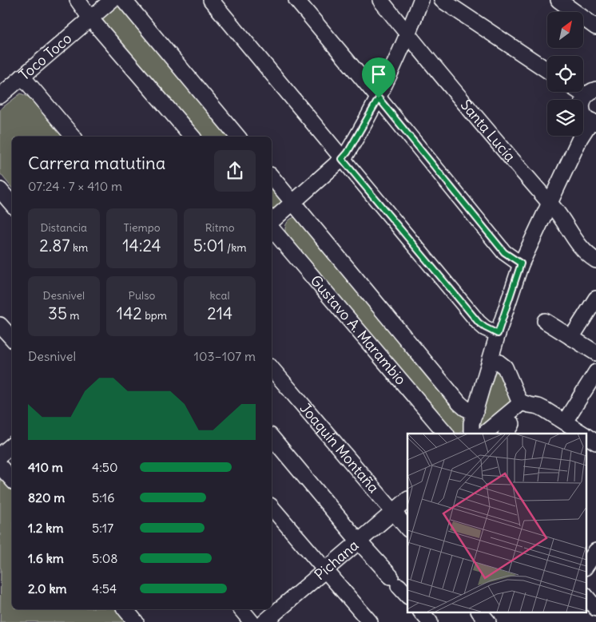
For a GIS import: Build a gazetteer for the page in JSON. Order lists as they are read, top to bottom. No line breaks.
{"streets":{"street":["Toco Toco","Santa Lucía","Gustavo A. Marambio","Joaquín Montaña","Pichana"]},"crossings":[["Joaquín Montaña","Pichana"]],"north":"top right","page":{"heading":["Carrera matutina","07:24 · 7 × 410 m"],"stats":[["Distancia","2.87 km"],["Tiempo","14:24"],["Ritmo","5:01 /km"],["Desnivel","35 m"],["Pulso","142 bpm"],["kcal","214"]],"chart":["Desnivel","103–107 m"],"list":[{"name":"410 m","note":"4:50"},{"name":"820 m","note":"5:16"},{"name":"1.2 km","note":"5:17"},{"name":"1.6 km","note":"5:08"},{"name":"2.0 km","note":"4:54"}]}}
